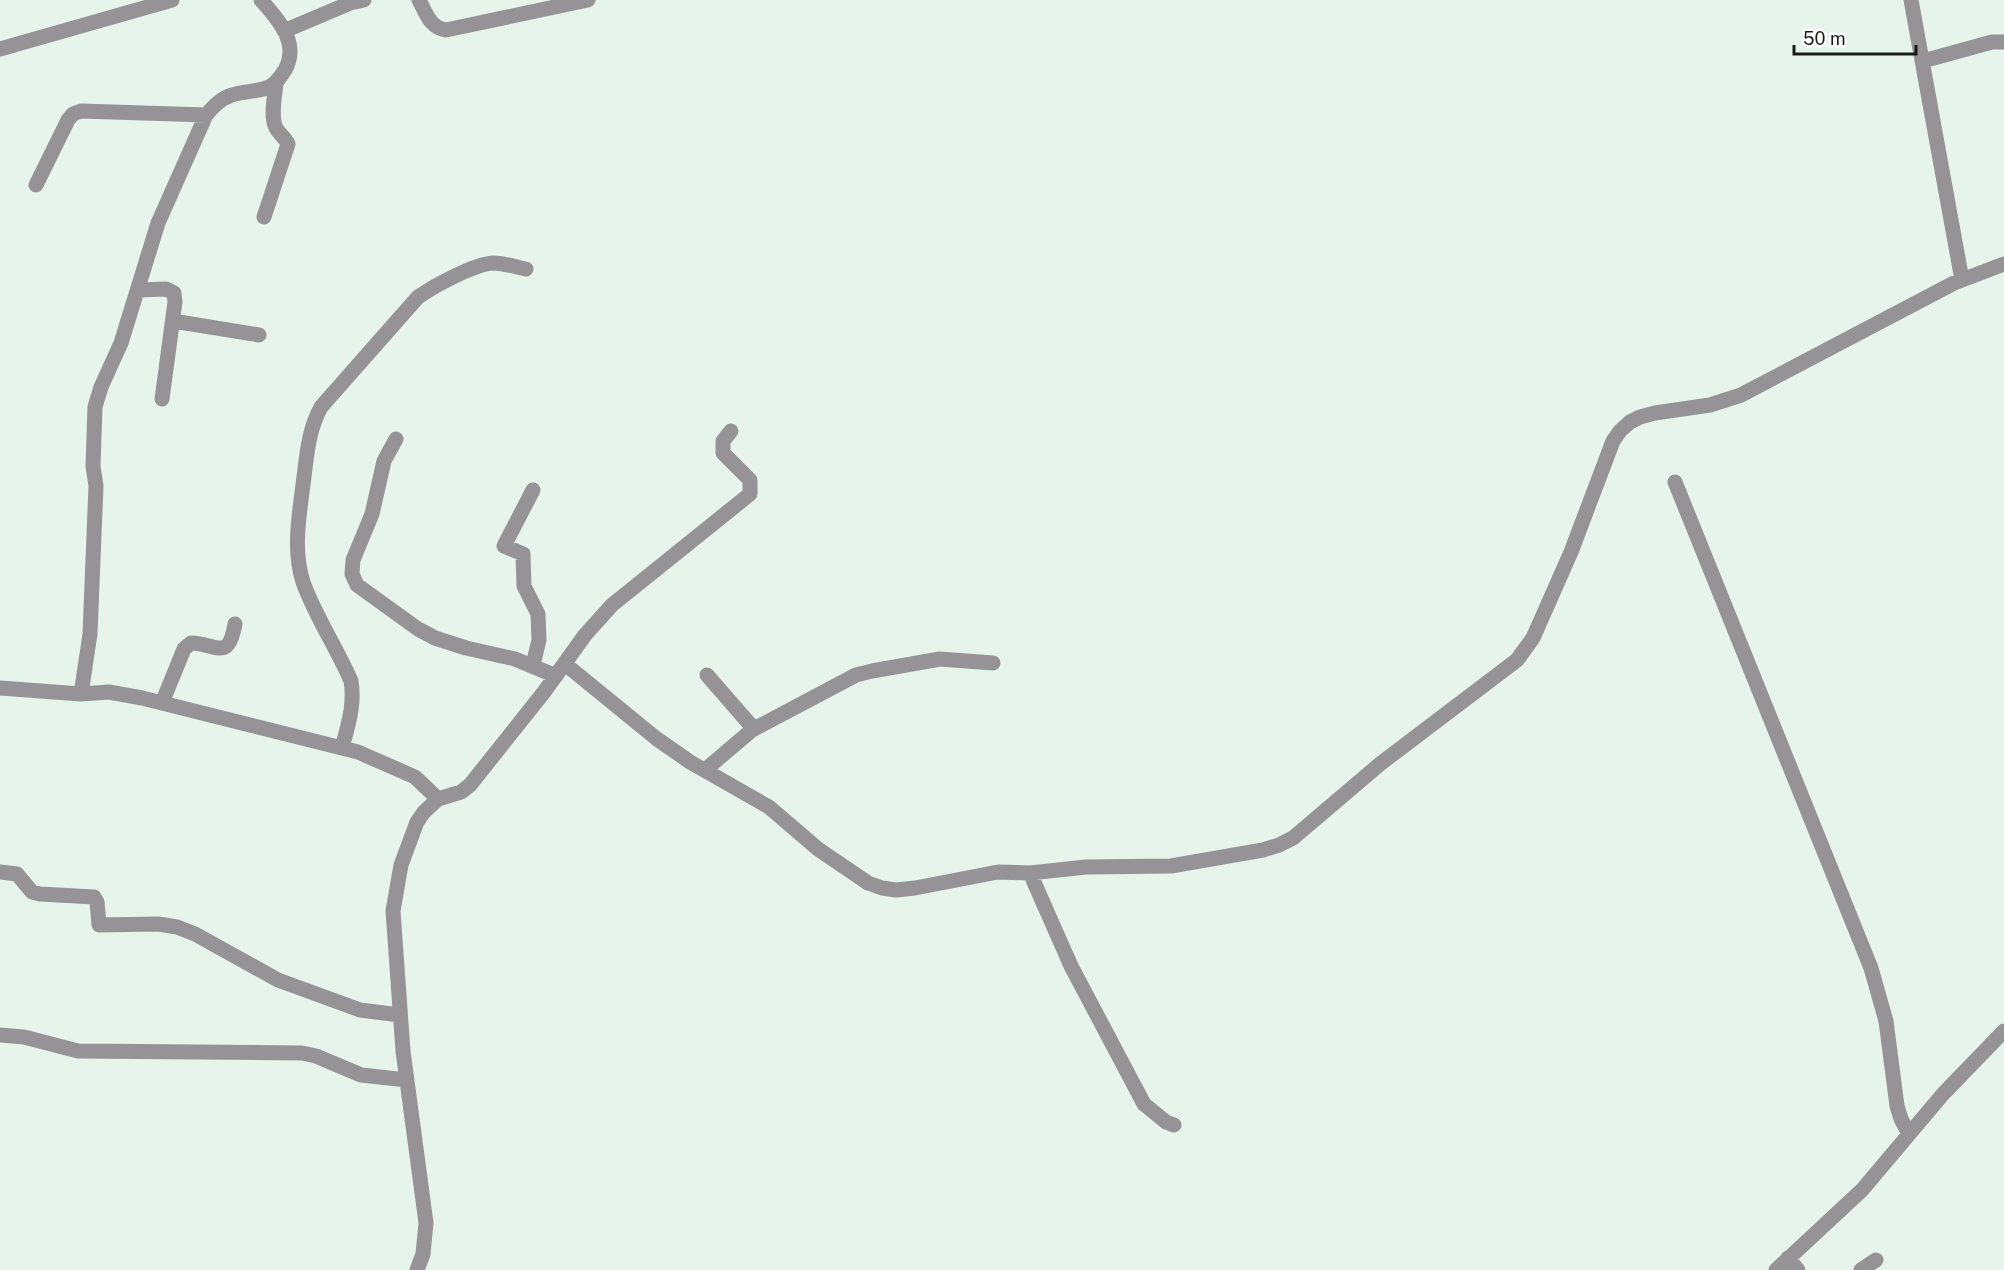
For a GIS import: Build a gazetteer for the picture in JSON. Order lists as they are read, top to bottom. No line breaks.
{"scale_bar":"50 m"}
